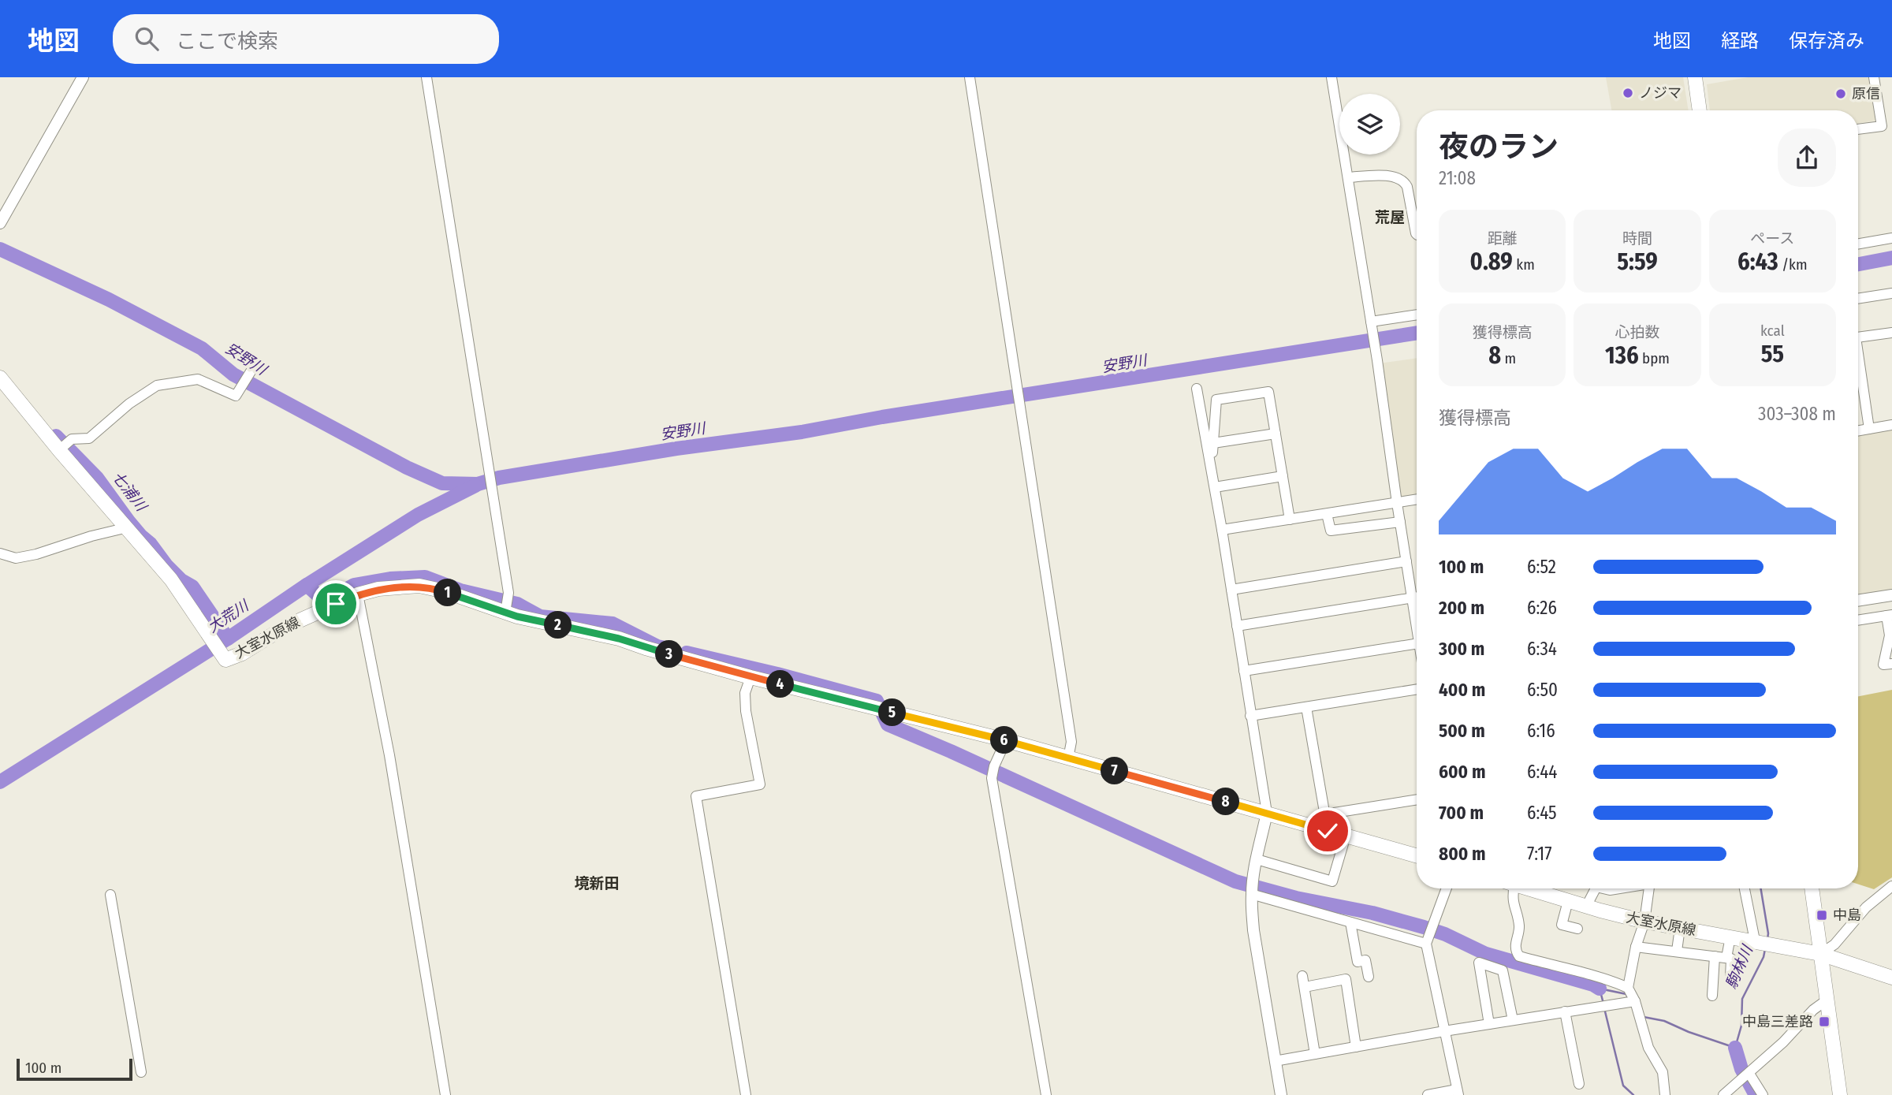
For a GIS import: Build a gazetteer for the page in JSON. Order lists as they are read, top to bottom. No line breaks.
{"streets":{"main road":["大室水原線"]},"districts":["荒屋","境新田"],"water":["安野川","七浦川","大荒川","駒林川"],"places":{"other":["ノジマ","原信"],"transit":["中島","中島三差路"]},"scale_bar":"100 m","page":{"header":"地図","search":"ここで検索","nav":["地図","経路","保存済み"],"heading":["夜のラン","21:08"],"stats":[["距離","0.89 km"],["時間","5:59"],["ペース","6:43 /km"],["獲得標高","8 m"],["心拍数","136 bpm"],["kcal","55"]],"chart":["獲得標高","303–308 m"],"list":[{"name":"100 m","note":"6:52"},{"name":"200 m","note":"6:26"},{"name":"300 m","note":"6:34"},{"name":"400 m","note":"6:50"},{"name":"500 m","note":"6:16"},{"name":"600 m","note":"6:44"},{"name":"700 m","note":"6:45"},{"name":"800 m","note":"7:17"}],"pins":["1","2","3","4","5","6","7","8"],"scale":"100 m"}}
